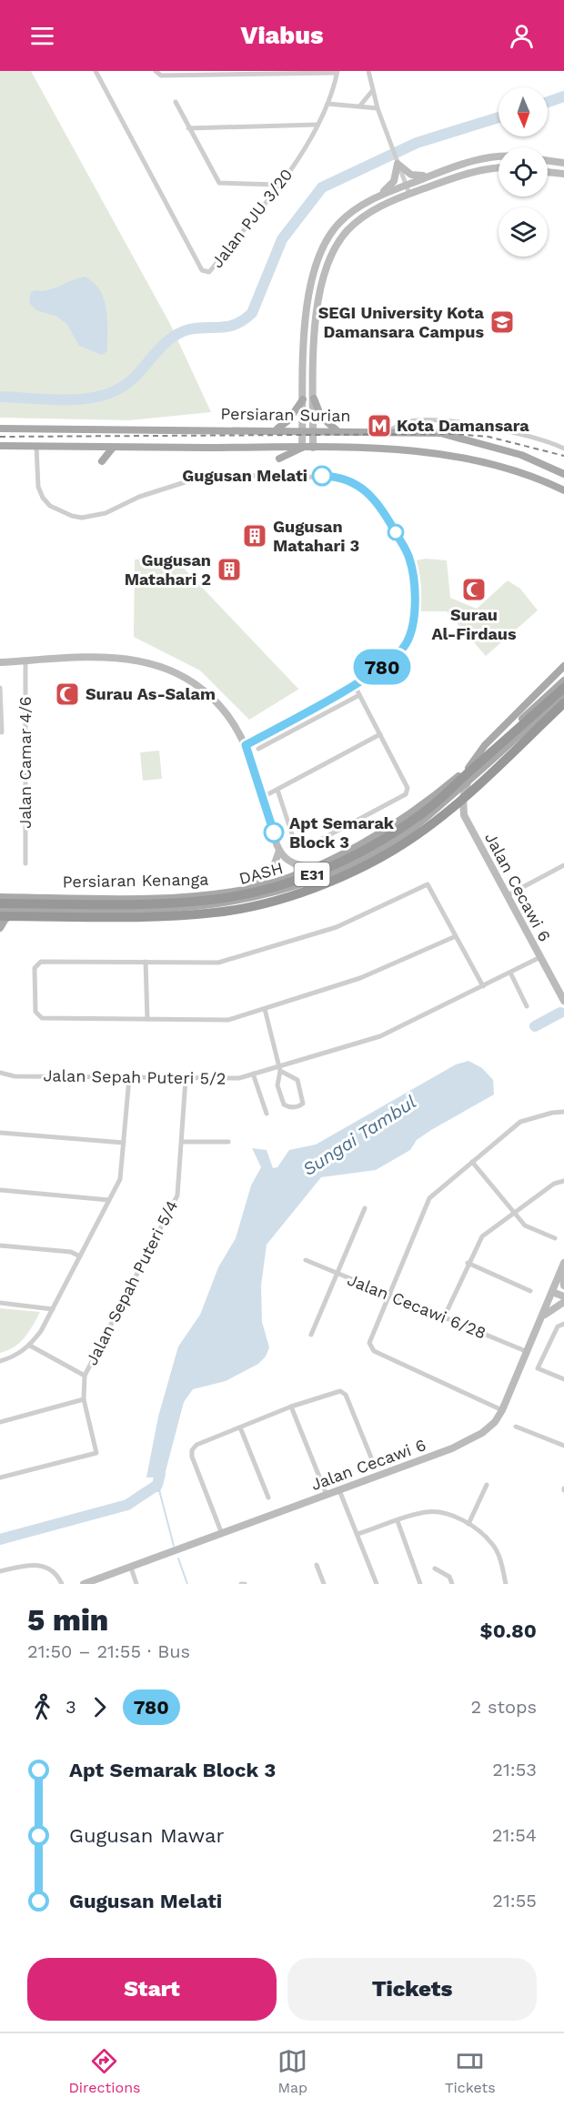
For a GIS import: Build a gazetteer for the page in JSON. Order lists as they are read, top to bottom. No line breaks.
{"streets":{"highway":["DASH","E31"],"main road":["Persiaran Surian","Persiaran Kenanga"],"street":["Jalan PJU 3/20","Jalan Camar 4/6","Jalan Cecawi 6","Jalan Sepah Puteri 5/2","Jalan Sepah Puteri 5/4","Jalan Cecawi 6/28"]},"crossings":[["Jalan Cecawi 6","Jalan Sepah Puteri 5/2"],["Jalan Cecawi 6","Jalan Cecawi 6/28"],["Jalan Sepah Puteri 5/2","Jalan Sepah Puteri 5/4"]],"water":["Sungai Tambul"],"places":{"school or university":["SEGI University Kota Damansara Campus"],"metro station":["Kota Damansara"],"other":["Gugusan Melati","Apt Semarak Block 3"],"building":["Gugusan Matahari 3","Gugusan Matahari 2"],"mosque":["Surau Al-Firdaus","Surau As-Salam"]},"lines":["bus line 780"],"north":"bottom","page":{"header":"Viabus","on_map":"780","heading":["5 min","21:50 – 21:55 · Bus","$0.80"],"legs":["3","780","2 stops"],"list":[{"name":"Apt Semarak Block 3","value":"21:53"},{"name":"Gugusan Mawar","value":"21:54"},{"name":"Gugusan Melati","value":"21:55"}],"buttons":["Start","Tickets"],"tabs":["Directions","Map","Tickets"]}}
